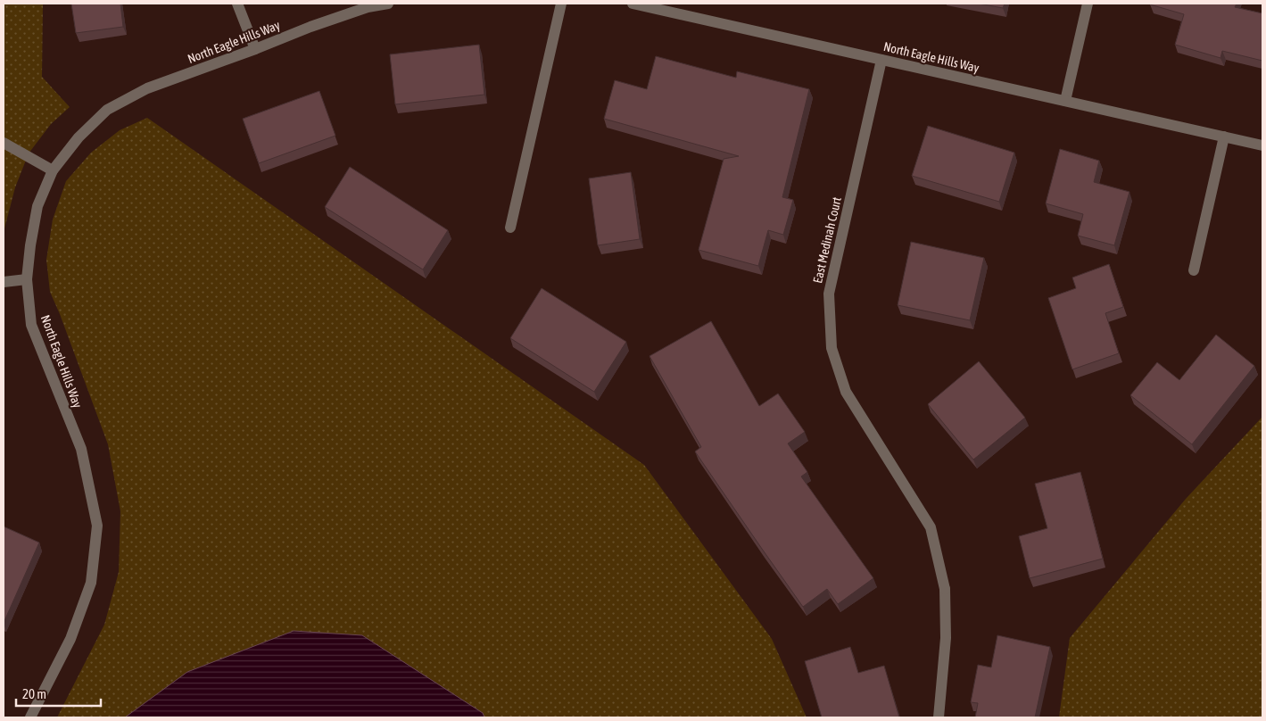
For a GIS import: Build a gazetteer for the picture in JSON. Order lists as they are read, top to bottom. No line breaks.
{"streets":{"street":["North Eagle Hills Way","East Medinah Court"]},"crossings":[["North Eagle Hills Way","East Medinah Court"]],"scale_bar":"20 m"}
